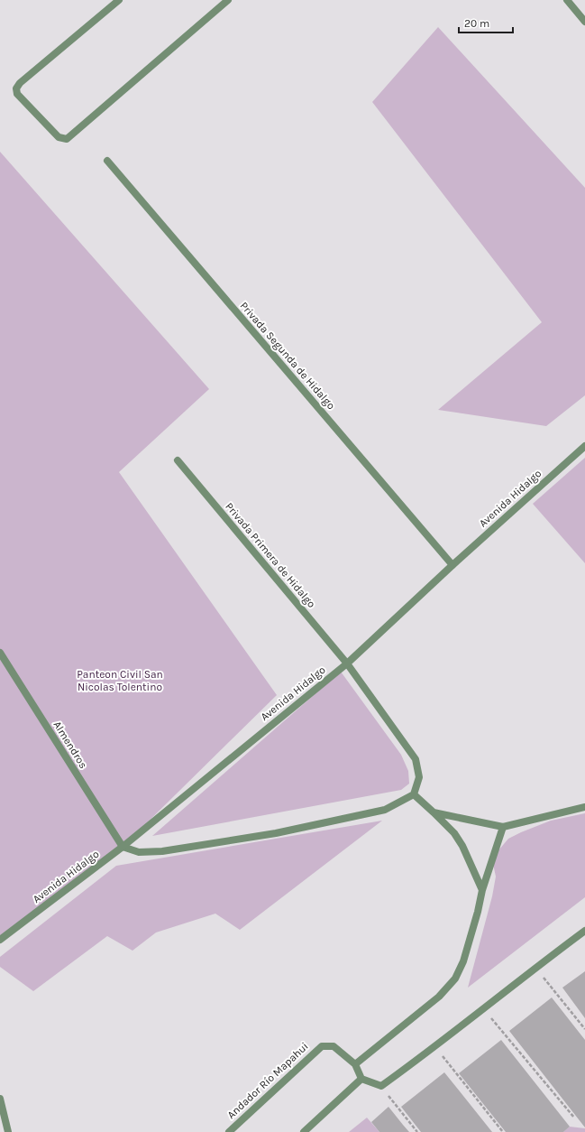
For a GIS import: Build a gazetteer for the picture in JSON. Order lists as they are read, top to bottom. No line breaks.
{"streets":{"street":["Privada Segunda de Hidalgo","Avenida Hidalgo","Privada Primera de Hidalgo","Almendros","Andador Río Mapahui"]},"crossings":[["Privada Segunda de Hidalgo","Avenida Hidalgo"],["Avenida Hidalgo","Privada Primera de Hidalgo"],["Avenida Hidalgo","Almendros"]],"parks":["Panteon Civil San Nicolas Tolentino"],"scale_bar":"20 m"}
